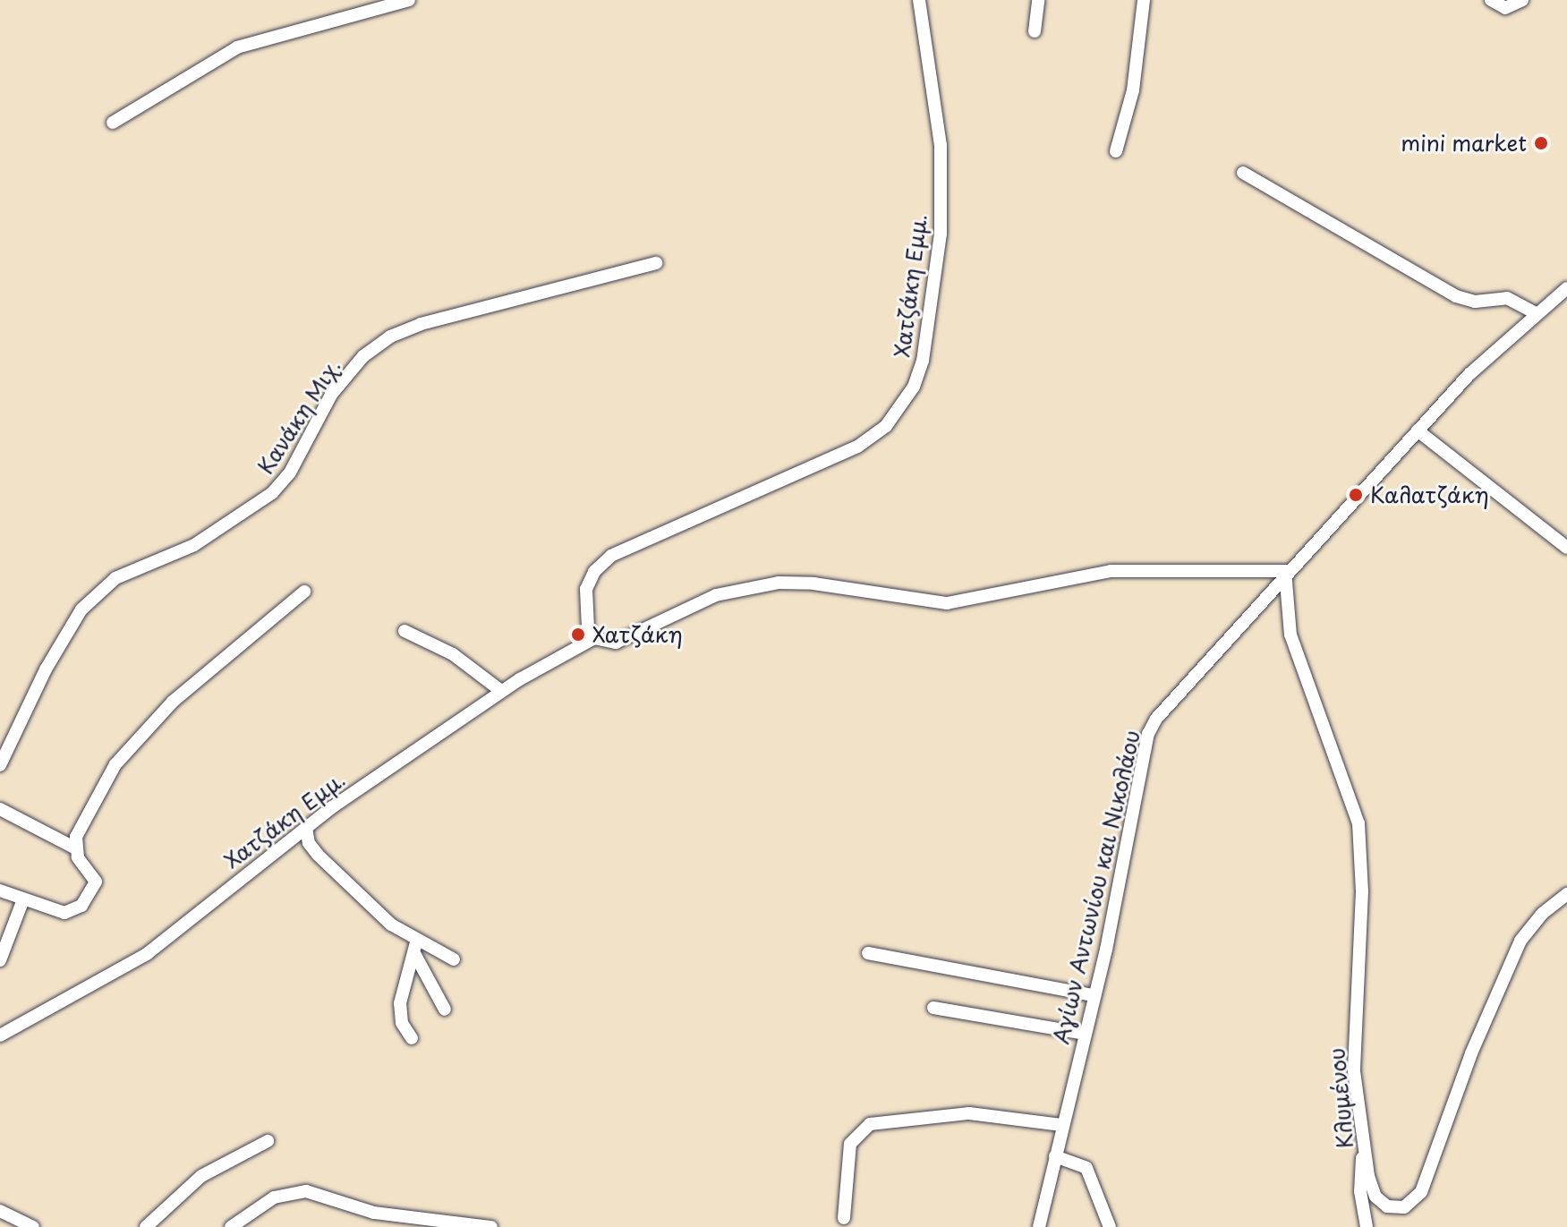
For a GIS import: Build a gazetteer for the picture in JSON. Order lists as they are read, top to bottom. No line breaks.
{"streets":{"street":["Χατζάκη Εμμ.","Κανάκη Μιχ.","Αγίων Αντωνίου και Νικολάου","Κλυμένου"]},"crossings":[["Χατζάκη Εμμ.","Αγίων Αντωνίου και Νικολάου"],["Χατζάκη Εμμ.","Κλυμένου"],["Αγίων Αντωνίου και Νικολάου","Κλυμένου"]],"places":["mini market","Καλατζάκη","Χατζάκη"]}
